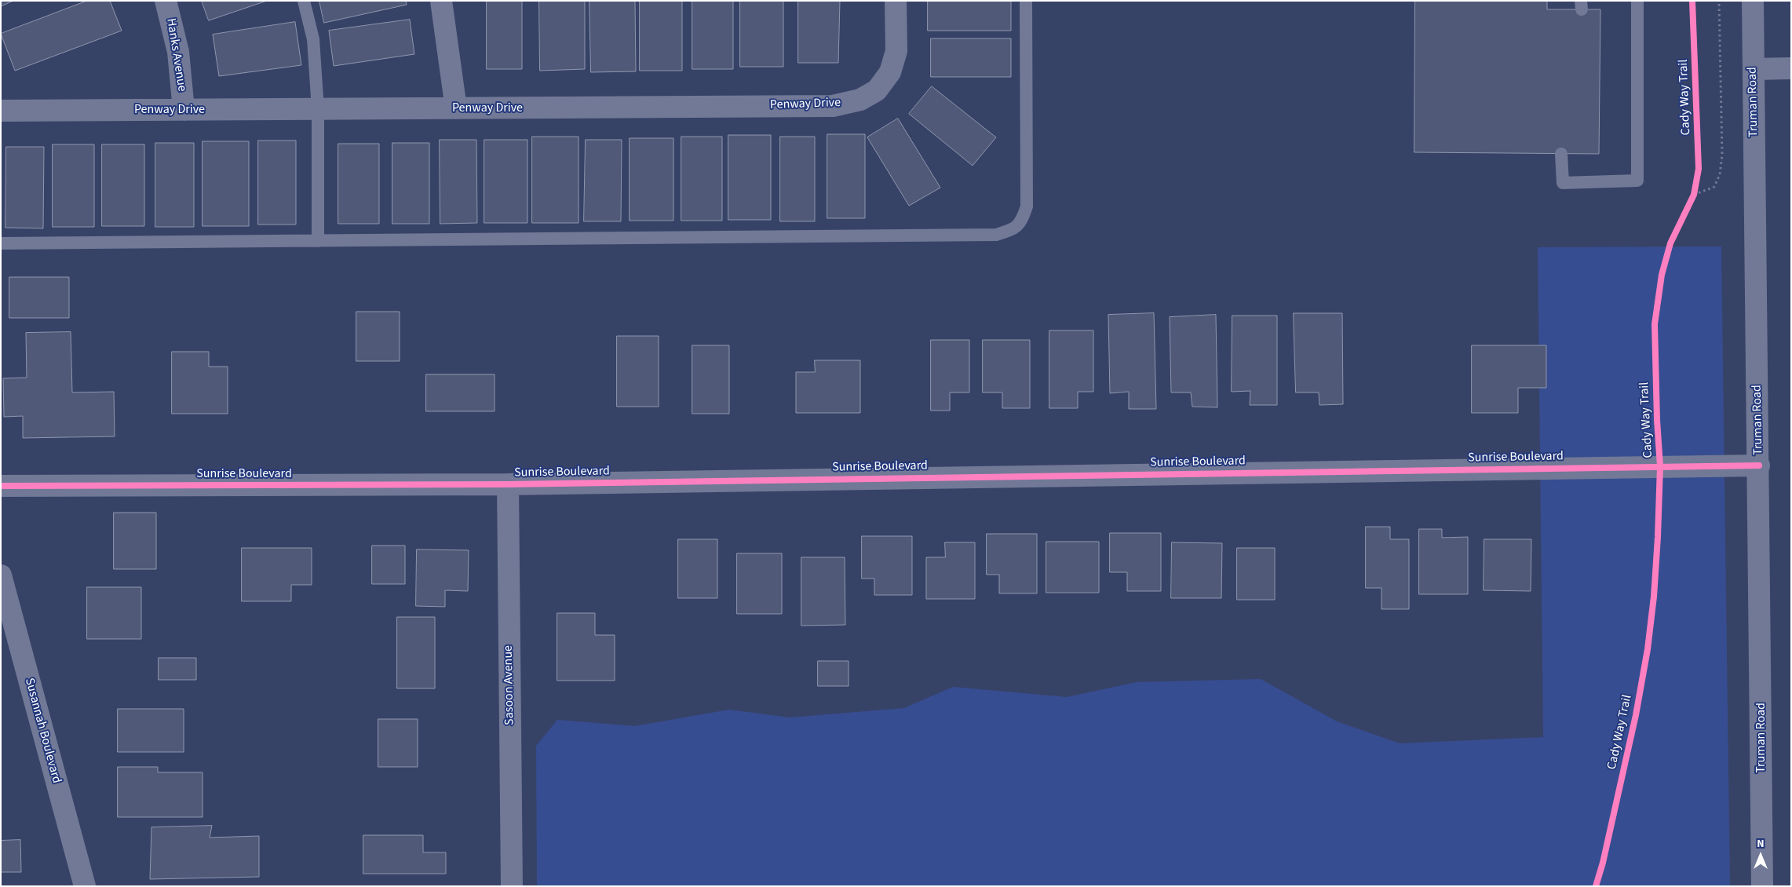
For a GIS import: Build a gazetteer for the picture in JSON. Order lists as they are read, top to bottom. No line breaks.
{"streets":{"street":["Hanks Avenue","Truman Road","Penway Drive","Sunrise Boulevard","Sasoon Avenue","Susannah Boulevard"],"cycle path":["Cady Way Trail"]},"crossings":[["Hanks Avenue","Penway Drive"],["Truman Road","Sunrise Boulevard"],["Sunrise Boulevard","Sasoon Avenue"]],"north":"top"}
